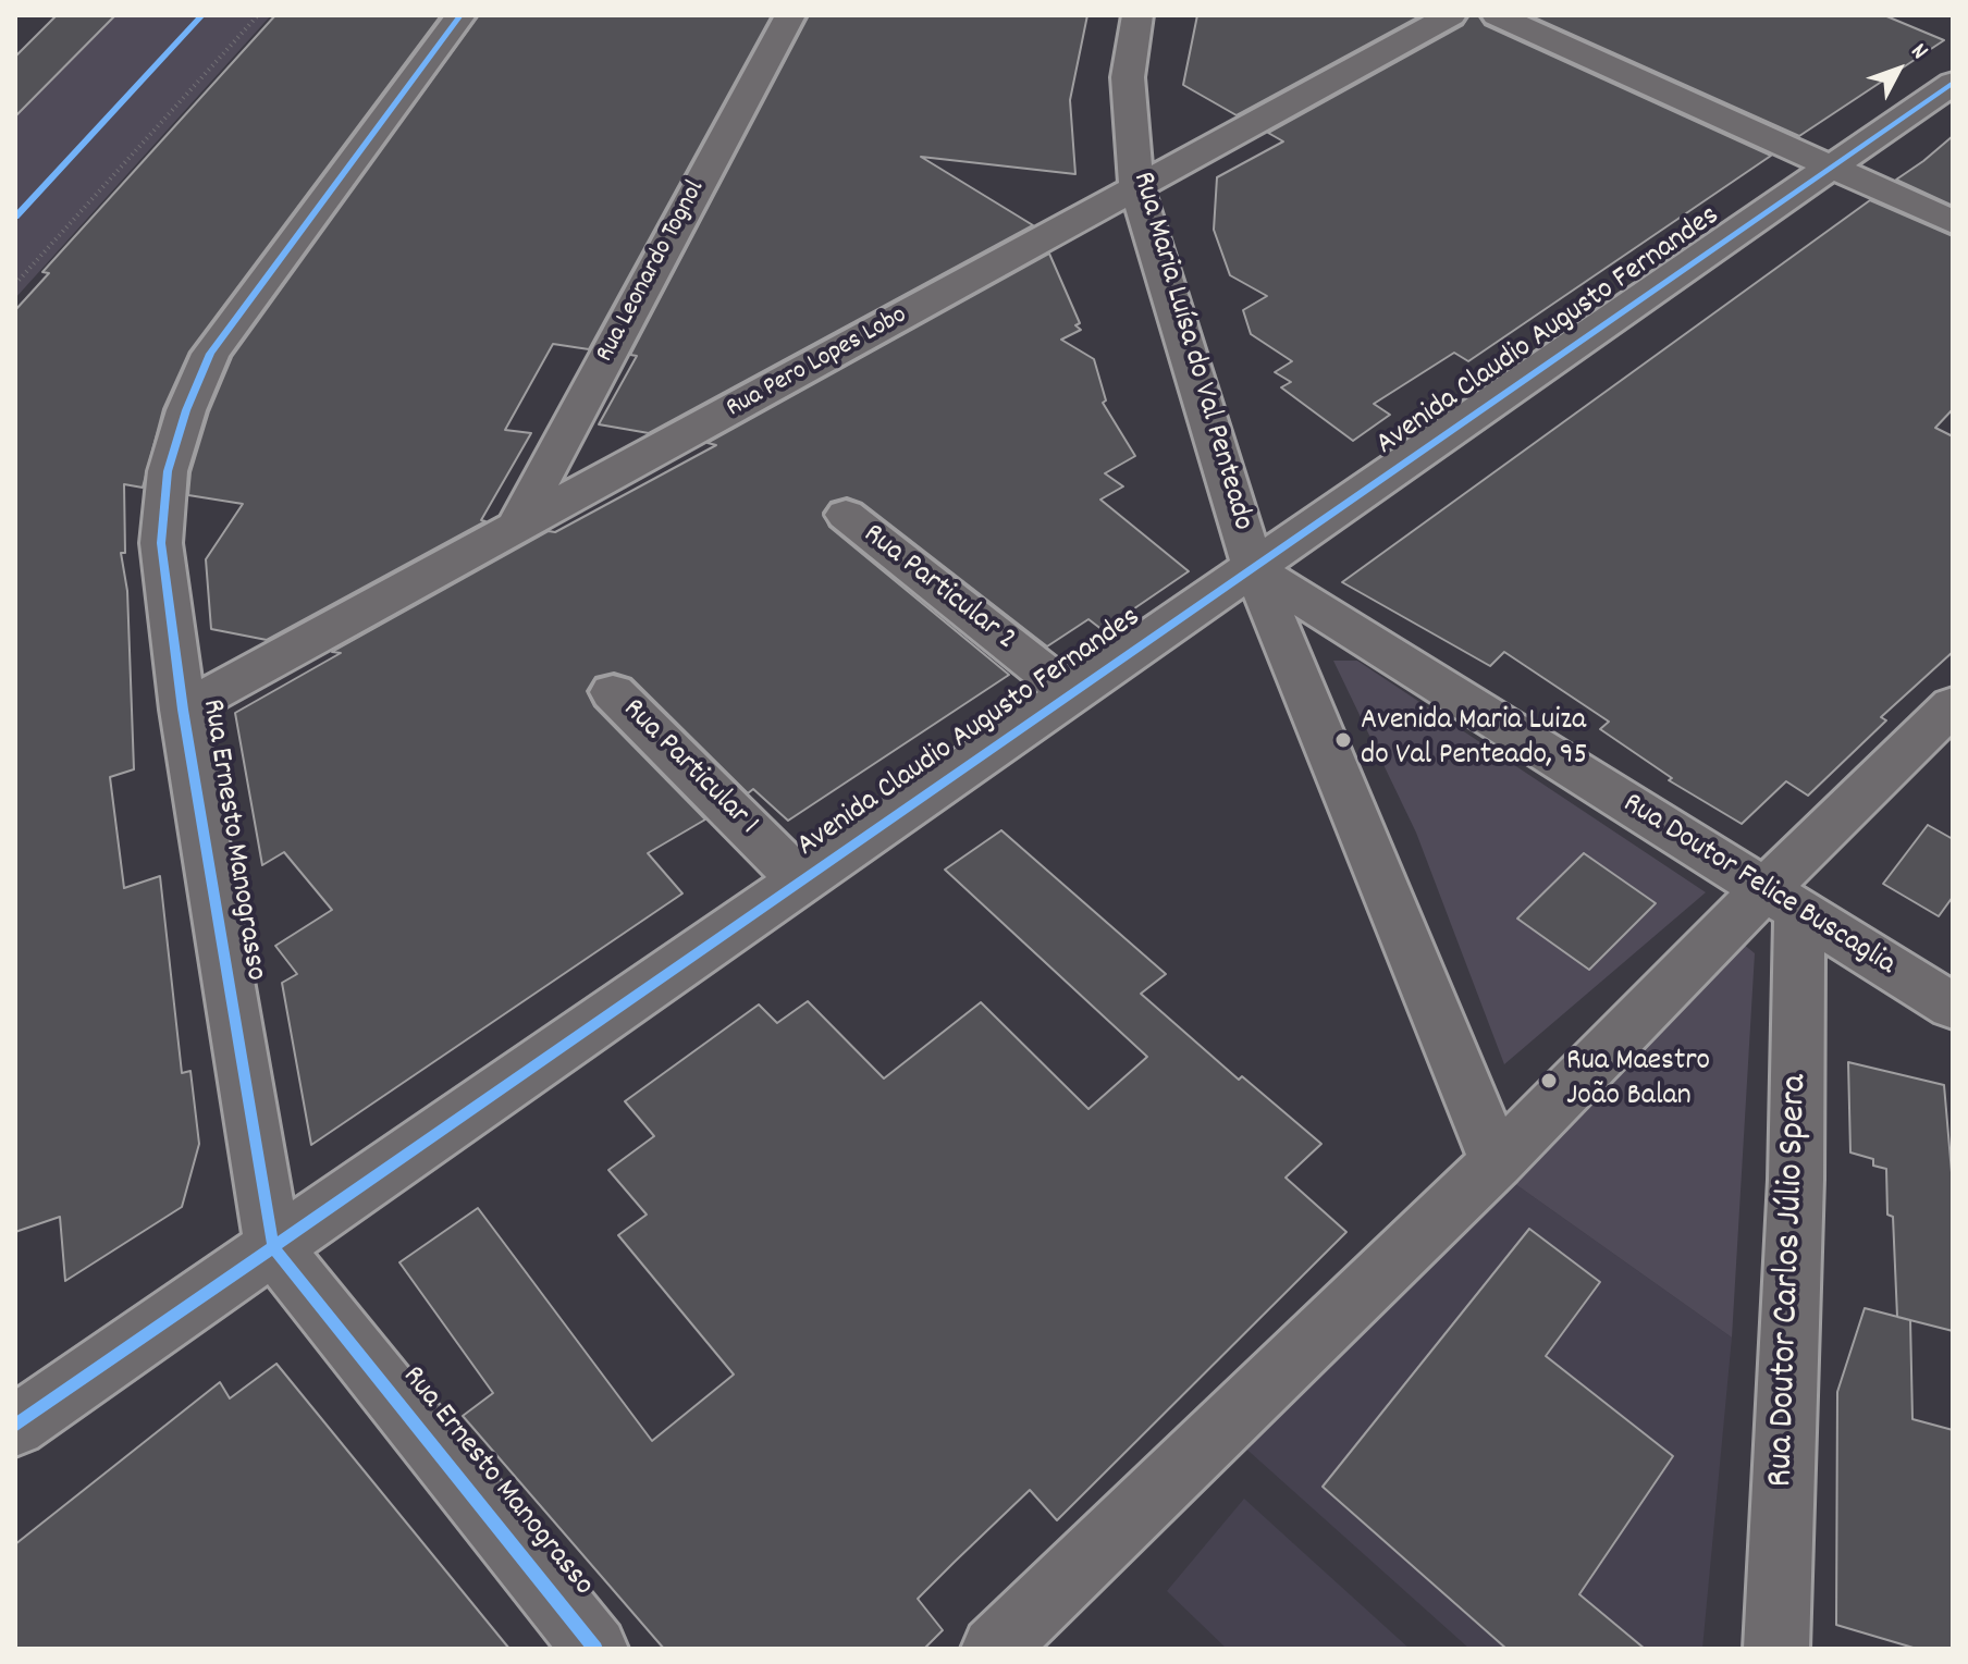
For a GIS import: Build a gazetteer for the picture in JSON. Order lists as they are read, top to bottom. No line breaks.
{"streets":{"street":["Rua Leonardo Tognol","Avenida Claudio Augusto Fernandes","Rua Maria Luísa do Val Penteado","Rua Pero Lopes Lobo","Rua Particular 2","Rua Particular 1","Rua Ernesto Manograsso","Rua Doutor Felice Buscaglia","Rua Doutor Carlos Júlio Spera"]},"crossings":[["Rua Leonardo Tognol","Rua Pero Lopes Lobo"],["Avenida Claudio Augusto Fernandes","Rua Maria Luísa do Val Penteado"],["Avenida Claudio Augusto Fernandes","Rua Particular 2"],["Avenida Claudio Augusto Fernandes","Rua Particular 1"],["Avenida Claudio Augusto Fernandes","Rua Ernesto Manograsso"],["Avenida Claudio Augusto Fernandes","Rua Doutor Felice Buscaglia"],["Rua Maria Luísa do Val Penteado","Rua Pero Lopes Lobo"],["Rua Maria Luísa do Val Penteado","Rua Doutor Felice Buscaglia"],["Rua Pero Lopes Lobo","Rua Ernesto Manograsso"],["Rua Doutor Felice Buscaglia","Rua Doutor Carlos Júlio Spera"]],"places":["Avenida Maria Luiza do Val Penteado, 95","Rua Maestro João Balan"],"north":"top right"}
